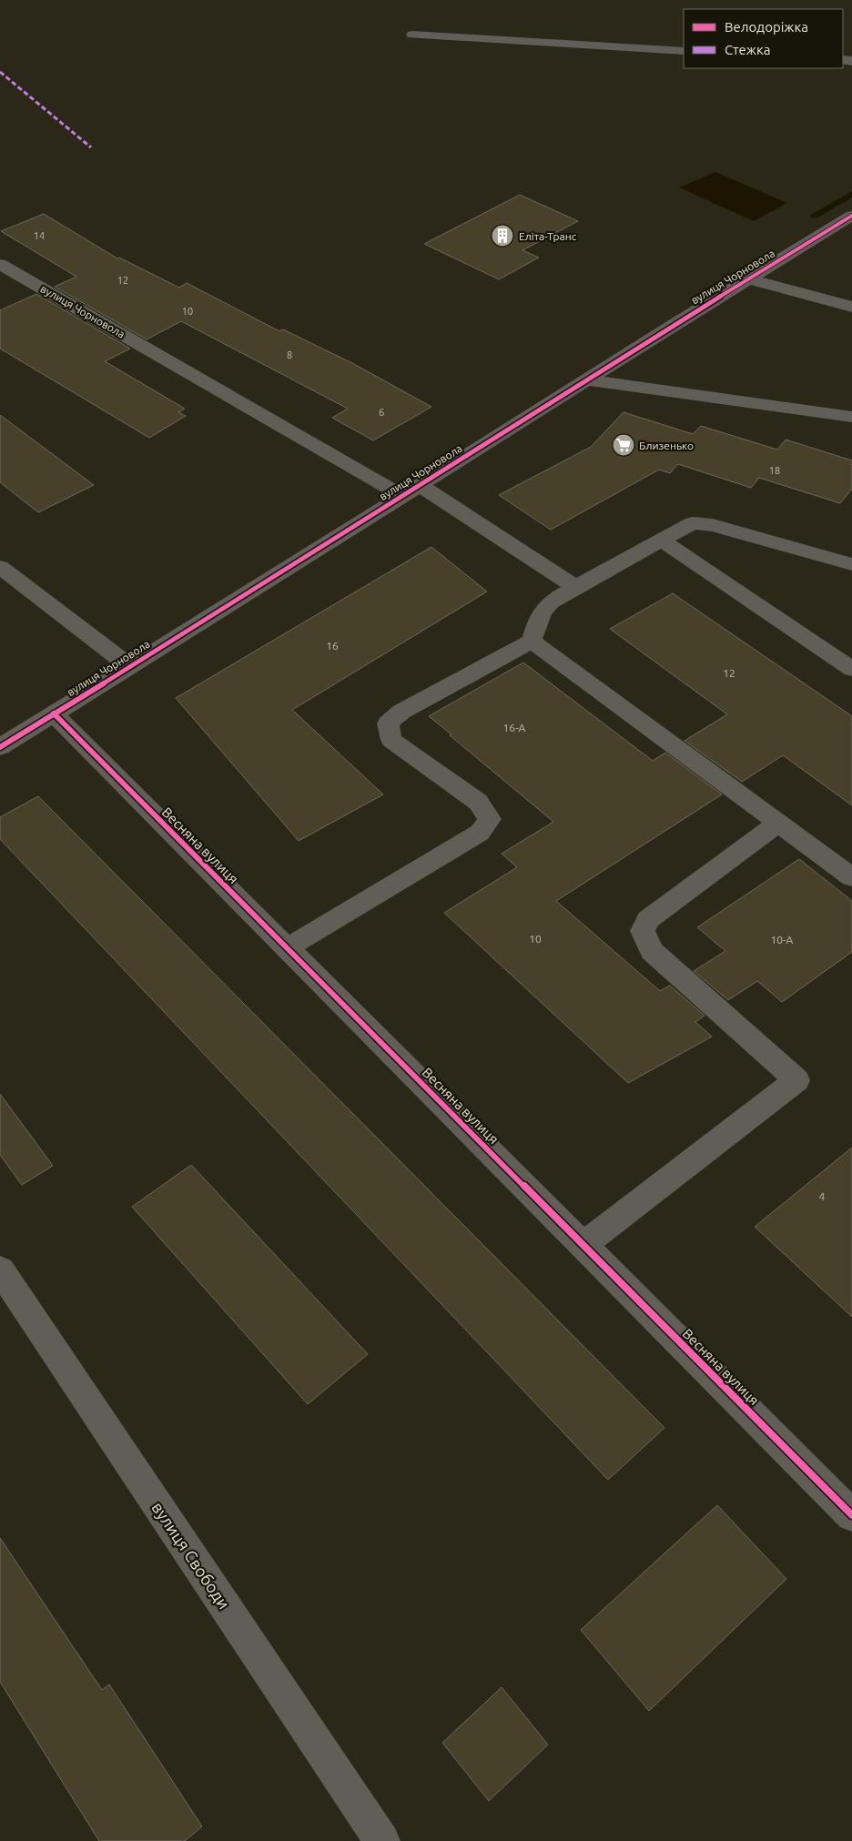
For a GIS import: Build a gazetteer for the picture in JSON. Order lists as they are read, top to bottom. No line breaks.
{"streets":{"street":["вулиця Чорновола","Весняна вулиця","вулиця Свободи"]},"crossings":[["вулиця Чорновола","Весняна вулиця"]],"places":{"building":["Еліта-Транс"],"supermarket":["Близенько"]},"house_numbers":["14","12","10","8","6","18","16","12","16-А","10","10-А","4"],"legend":["Велодоріжка","Стежка"]}
